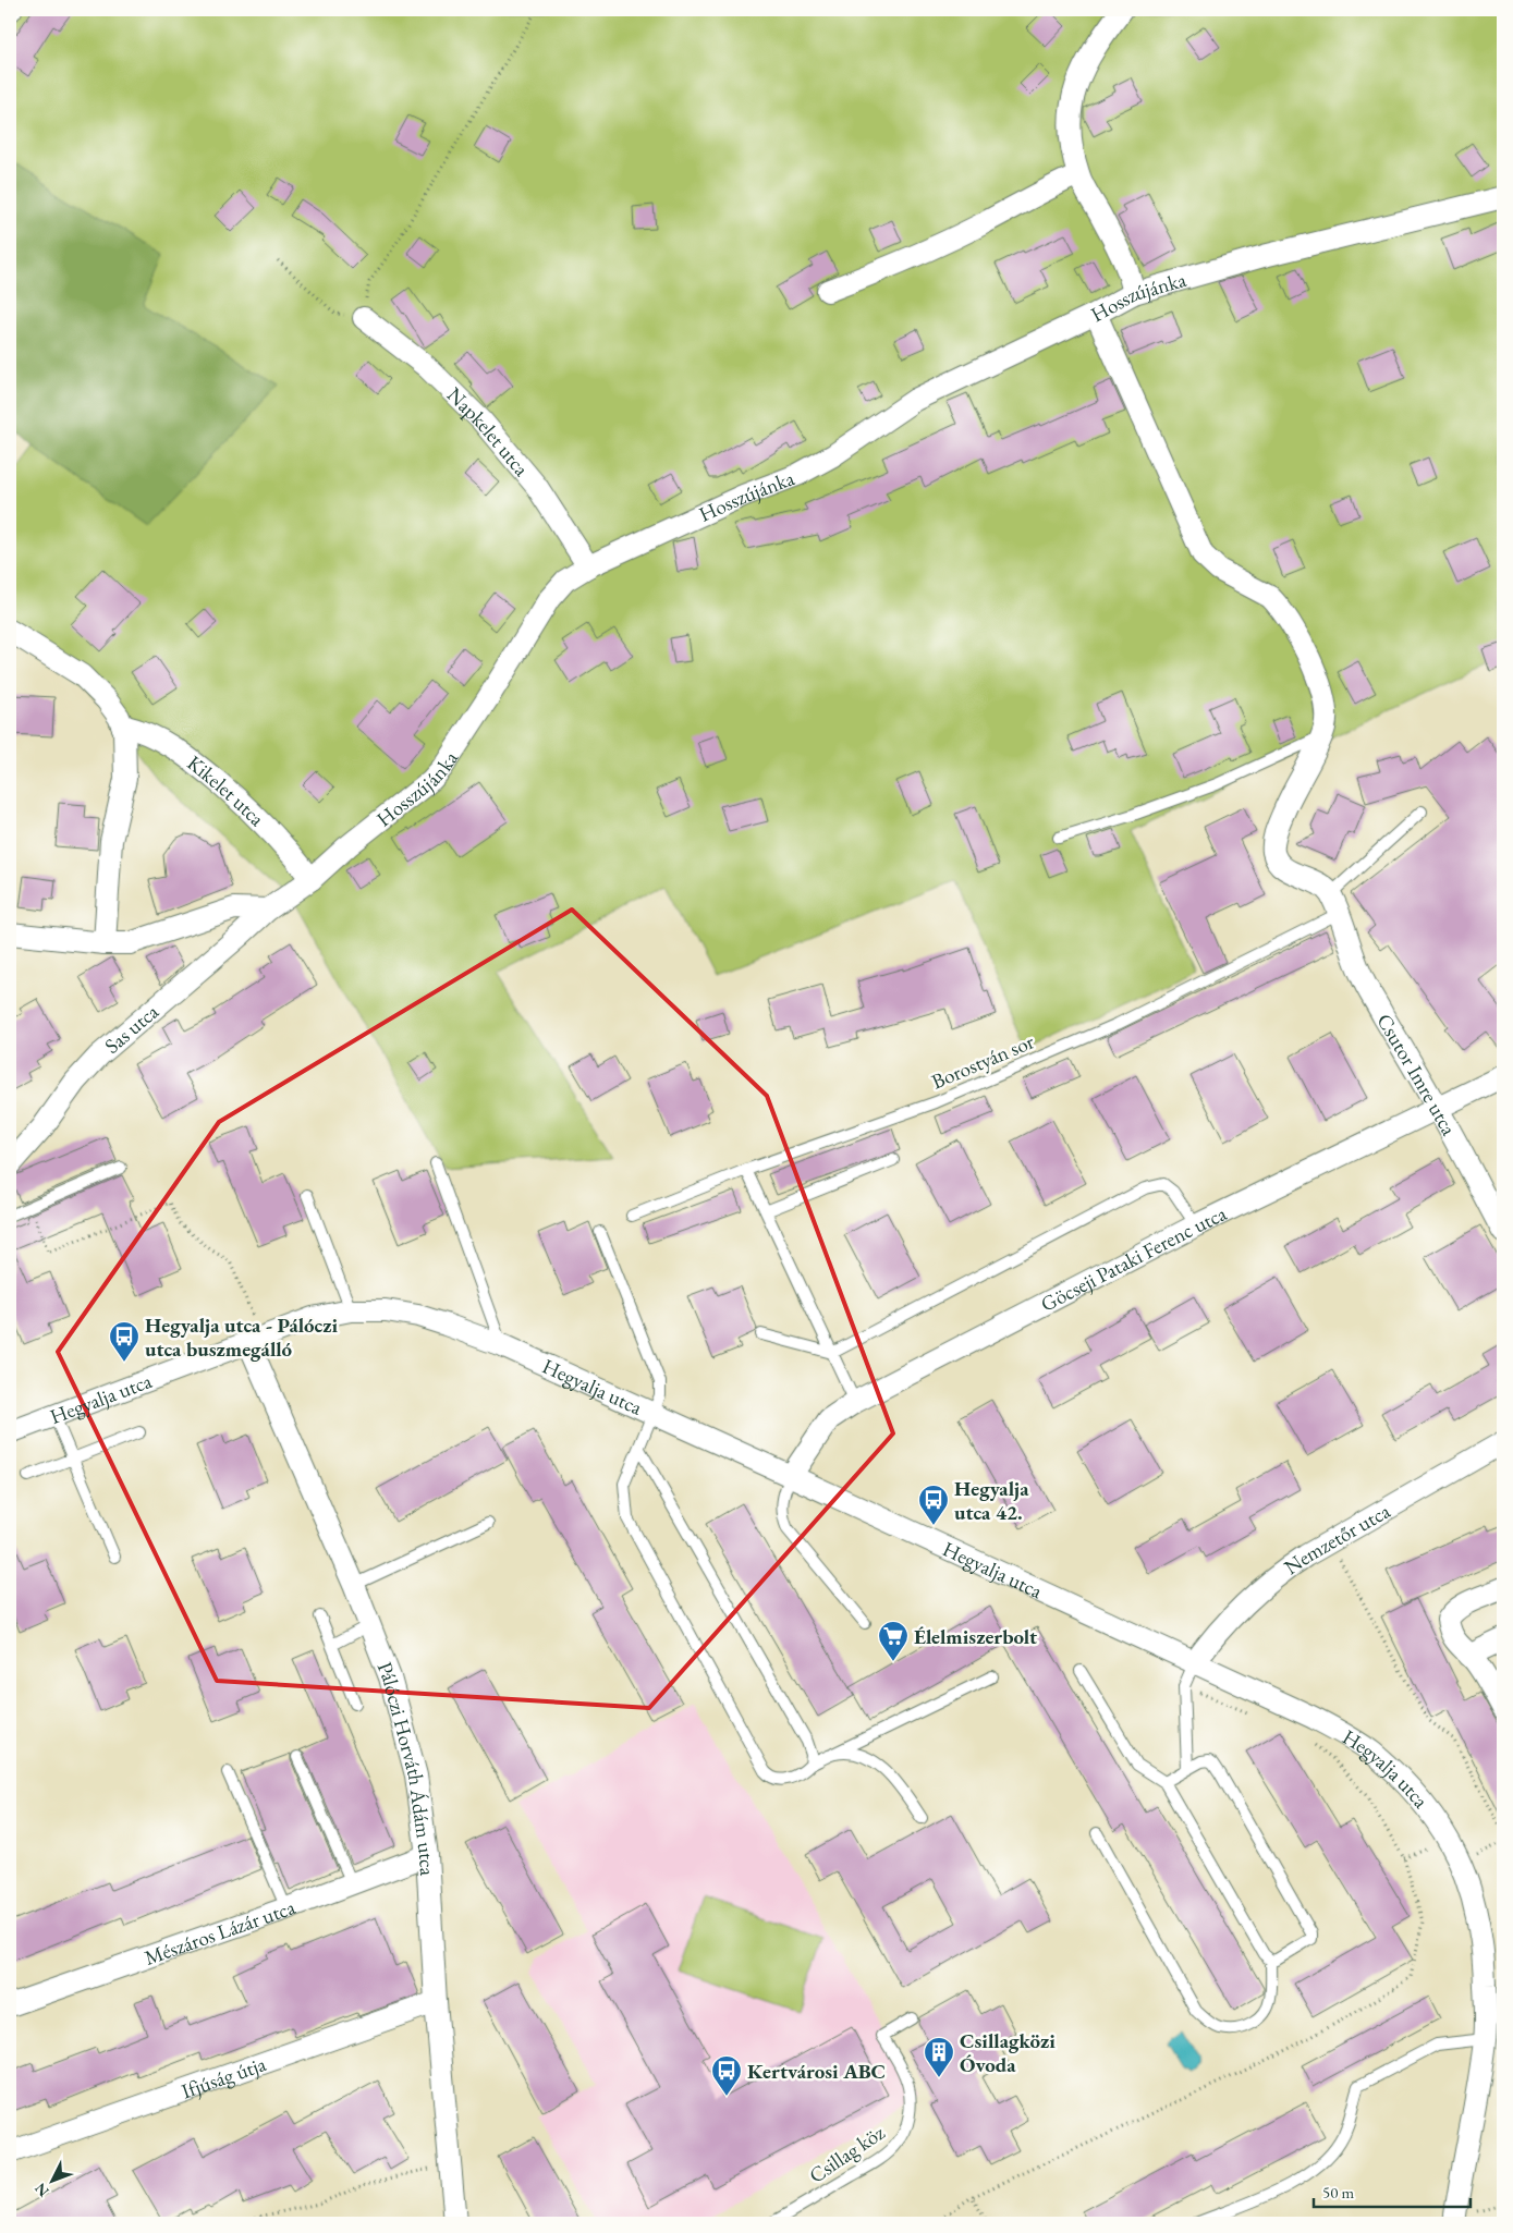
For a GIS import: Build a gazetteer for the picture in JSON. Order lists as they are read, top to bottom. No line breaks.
{"streets":{"street":["Hosszújánka","Napkelet utca","Kikelet utca","Sas utca","Csutor Imre utca","Göcseji Pataki Ferenc utca","Hegyalja utca","Nemzetőr utca","Pálóczi Horváth Ádám utca","Mészáros Lázár utca","Ifjúság útja"],"lane":["Borostyán sor","Csillag köz"]},"crossings":[["Hosszújánka","Napkelet utca"],["Hosszújánka","Kikelet utca"],["Hosszújánka","Sas utca"],["Borostyán sor","Csutor Imre utca"],["Csutor Imre utca","Göcseji Pataki Ferenc utca"],["Göcseji Pataki Ferenc utca","Hegyalja utca"],["Hegyalja utca","Nemzetőr utca"],["Hegyalja utca","Pálóczi Horváth Ádám utca"],["Pálóczi Horváth Ádám utca","Mészáros Lázár utca"],["Pálóczi Horváth Ádám utca","Ifjúság útja"]],"places":{"bus stop":["Hegyalja utca - Pálóczi utca buszmegálló","Hegyalja utca 42.","Kertvárosi ABC"],"supermarket":["Élelmiszerbolt"],"building":["Csillagközi Óvoda"]},"scale_bar":"50 m","north":"bottom left"}
